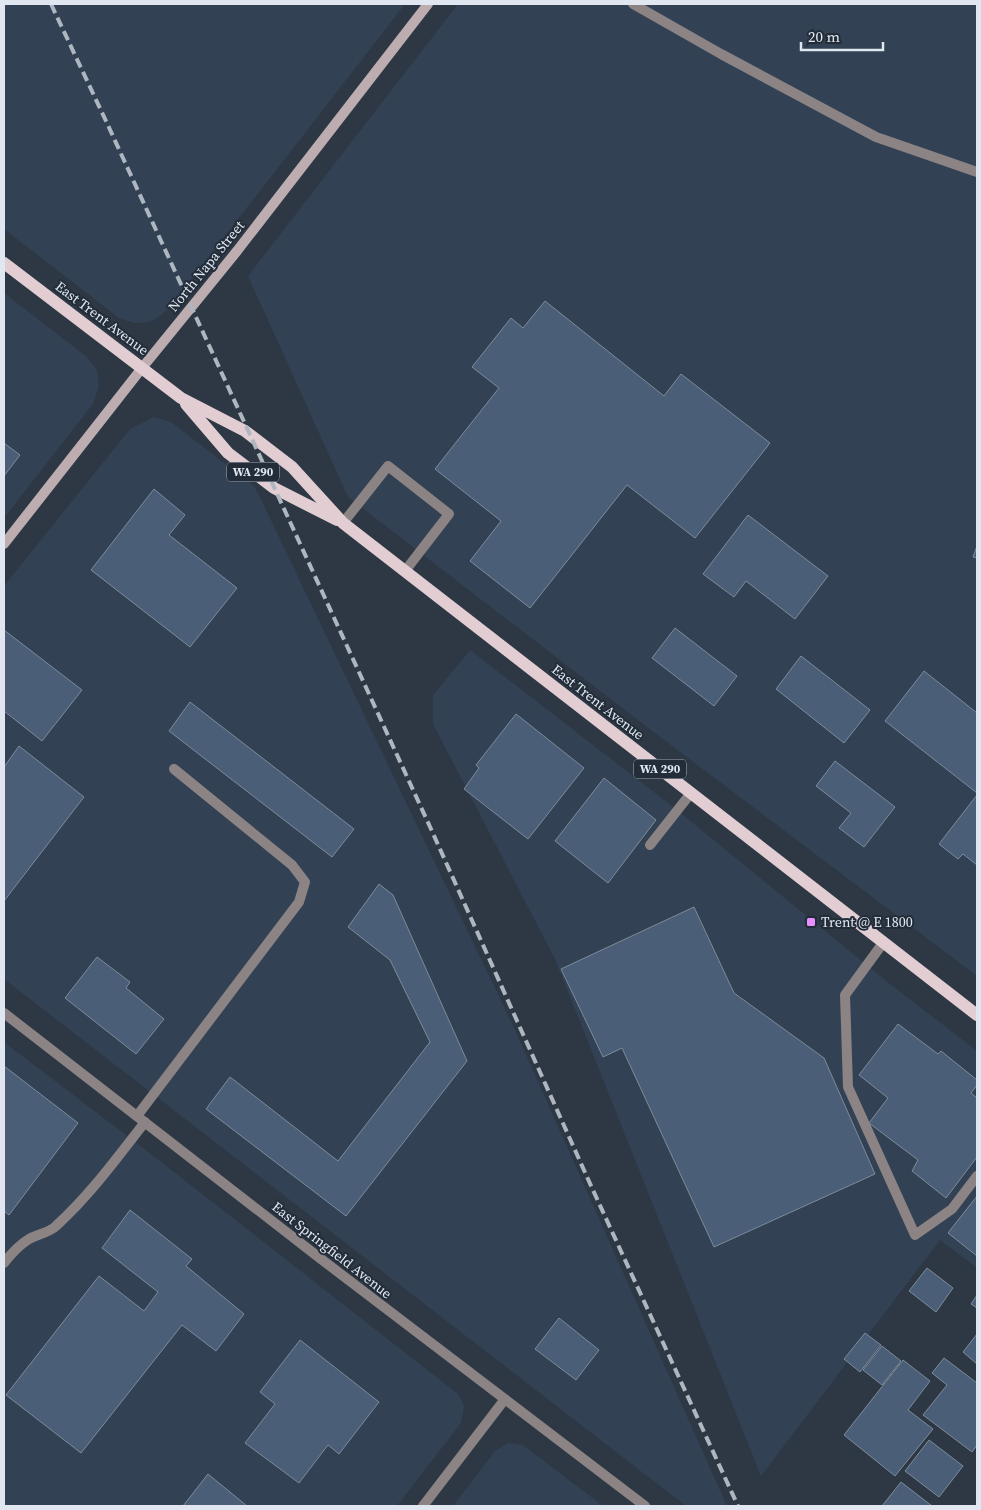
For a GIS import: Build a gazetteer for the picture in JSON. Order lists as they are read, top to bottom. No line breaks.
{"streets":{"main road":["North Napa Street","East Trent Avenue","WA 290"],"street":["East Springfield Avenue"]},"crossings":[["North Napa Street","East Trent Avenue"]],"places":{"transit":["Trent @ E 1800"]},"scale_bar":"20 m"}
